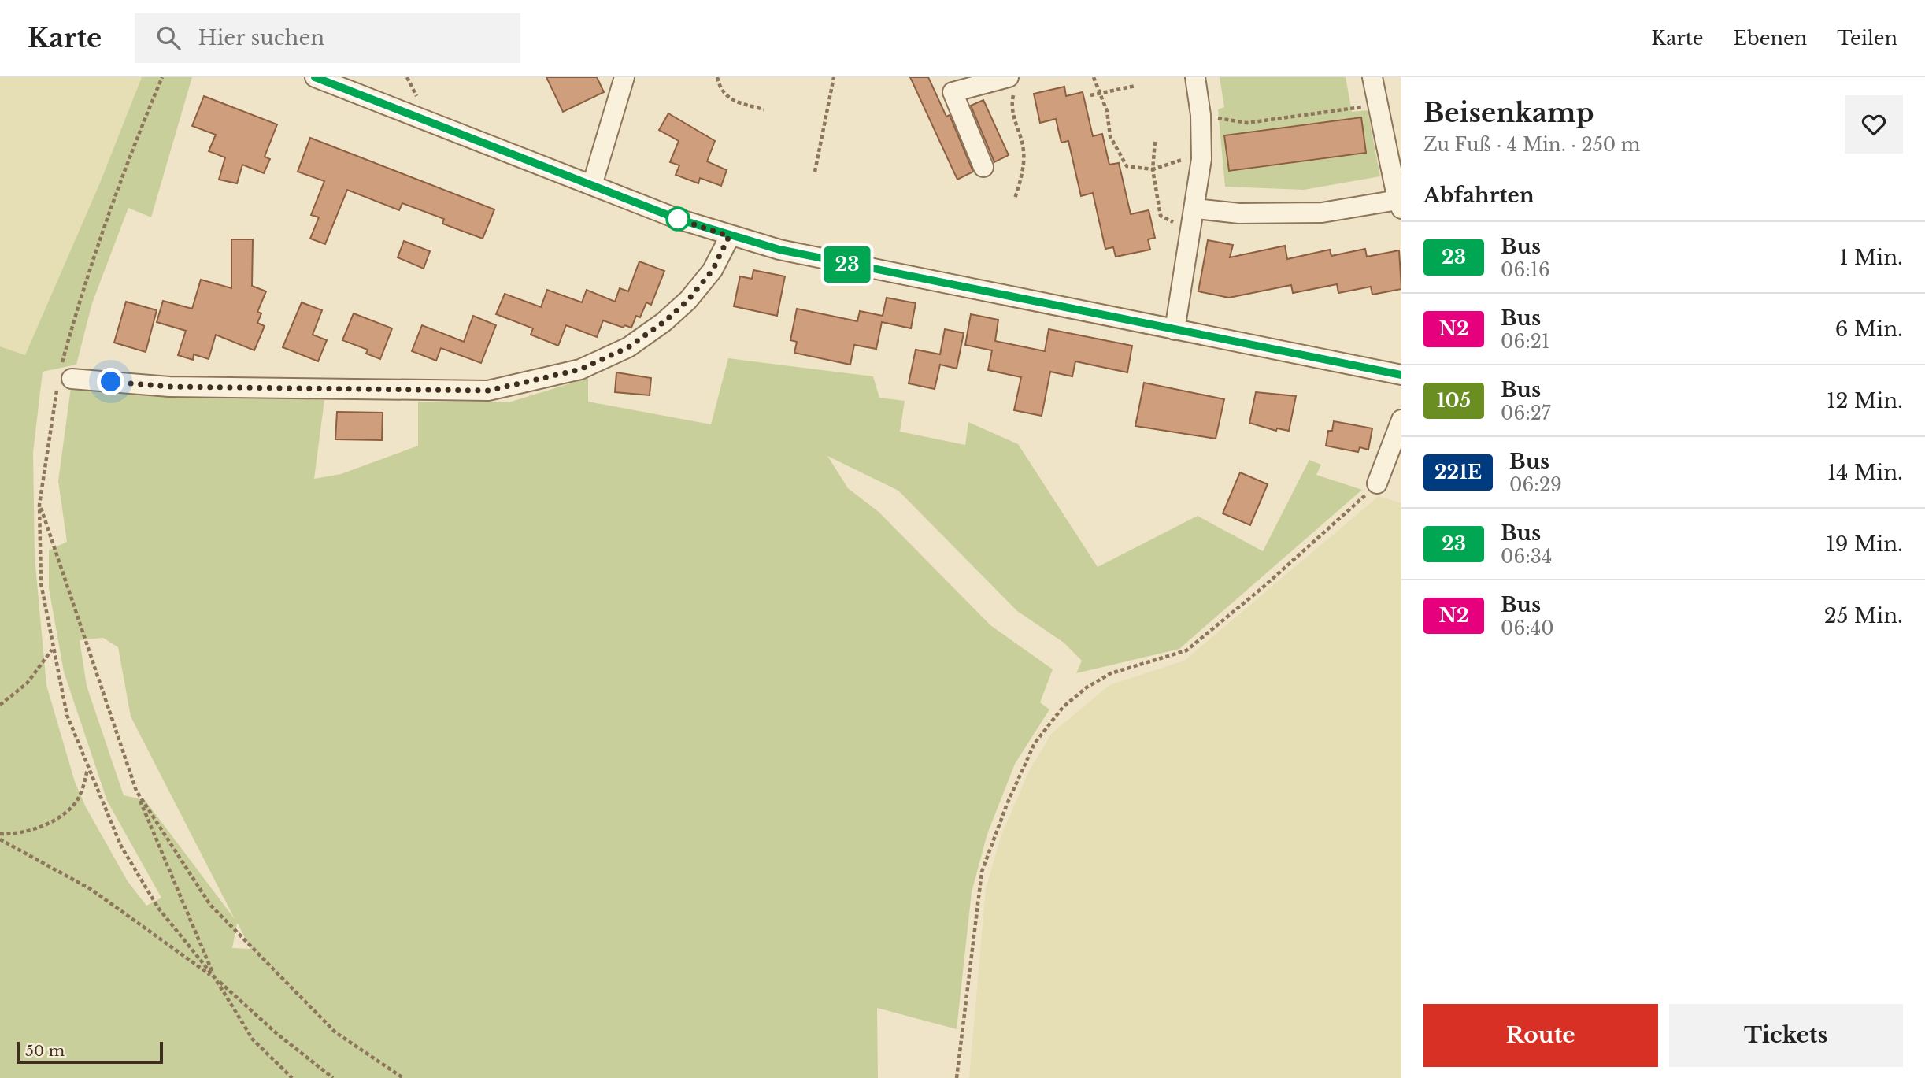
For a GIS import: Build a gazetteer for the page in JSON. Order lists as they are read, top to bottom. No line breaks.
{"lines":["bus line 23"],"scale_bar":"50 m","page":{"header":"Karte","search":"Hier suchen","nav":["Karte","Ebenen","Teilen"],"on_map":"23","heading":[["Beisenkamp","Zu Fuß · 4 Min. · 250 m"],"Abfahrten"],"list":[{"mark":"23","name":"Bus","note":"06:16","value":"1 Min."},{"mark":"N2","name":"Bus","note":"06:21","value":"6 Min."},{"mark":"105","name":"Bus","note":"06:27","value":"12 Min."},{"mark":"221E","name":"Bus","note":"06:29","value":"14 Min."},{"mark":"23","name":"Bus","note":"06:34","value":"19 Min."},{"mark":"N2","name":"Bus","note":"06:40","value":"25 Min."}],"buttons":["Route","Tickets"],"scale":"50 m"}}
